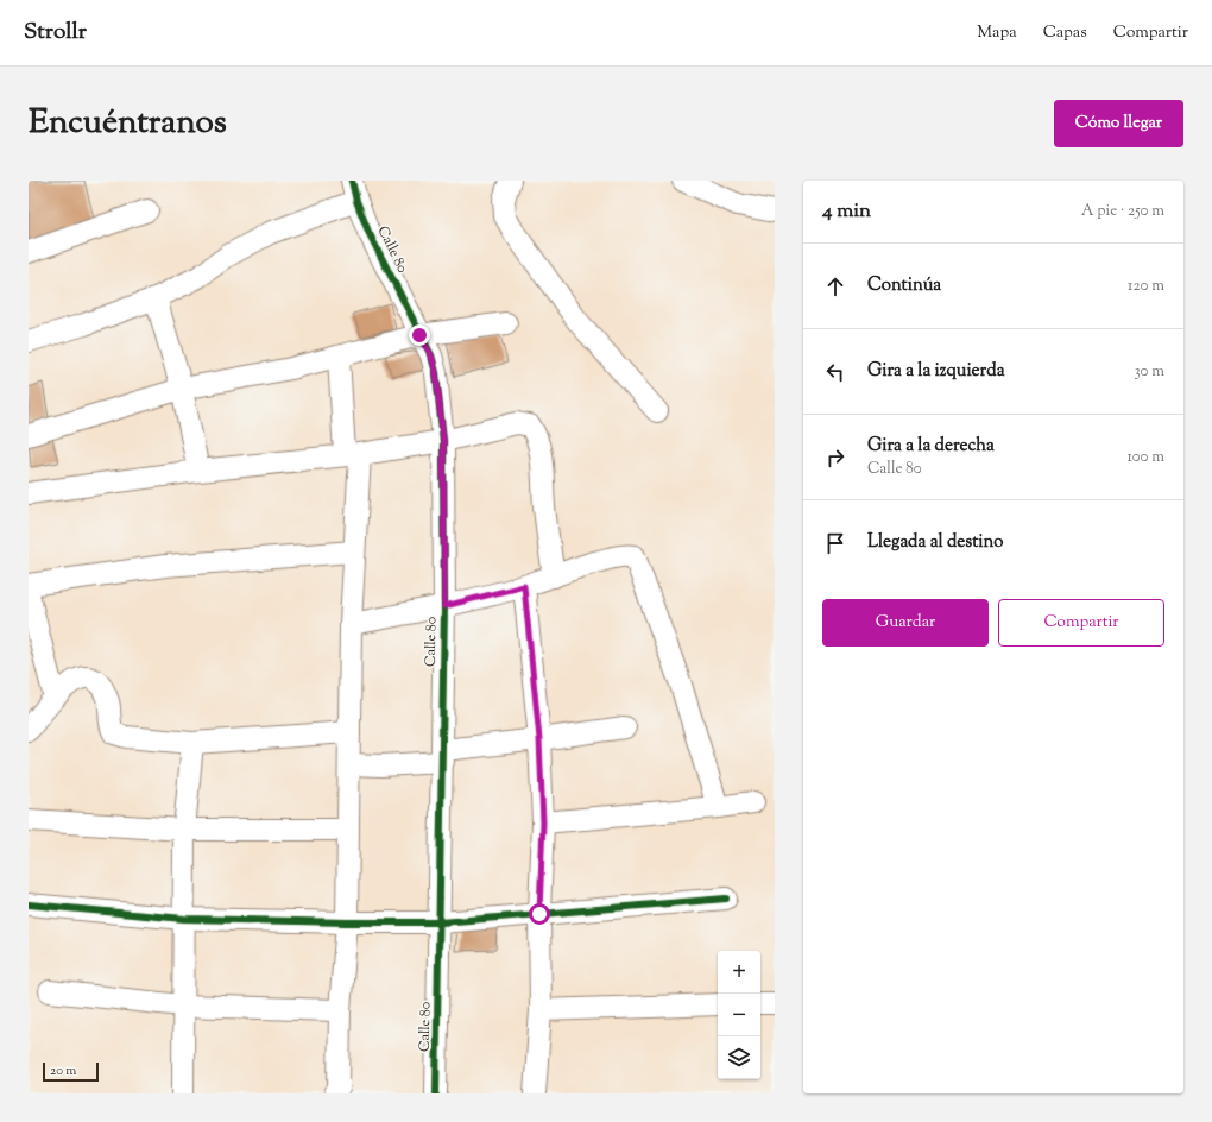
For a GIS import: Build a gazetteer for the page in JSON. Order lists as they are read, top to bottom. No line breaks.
{"streets":{"street":["Calle 80"]},"scale_bar":"20 m","page":{"header":"Strollr","nav":["Mapa","Capas","Compartir"],"title":"Encuéntranos","buttons":["Cómo llegar",["Guardar","Compartir"]],"heading":["4 min","A pie · 250 m"],"list":[["Continúa","120 m"],["Gira a la izquierda","30 m"],["Gira a la derecha","Calle 80","100 m"],"Llegada al destino"],"map_buttons":["+","−"],"scale":"20 m"}}
